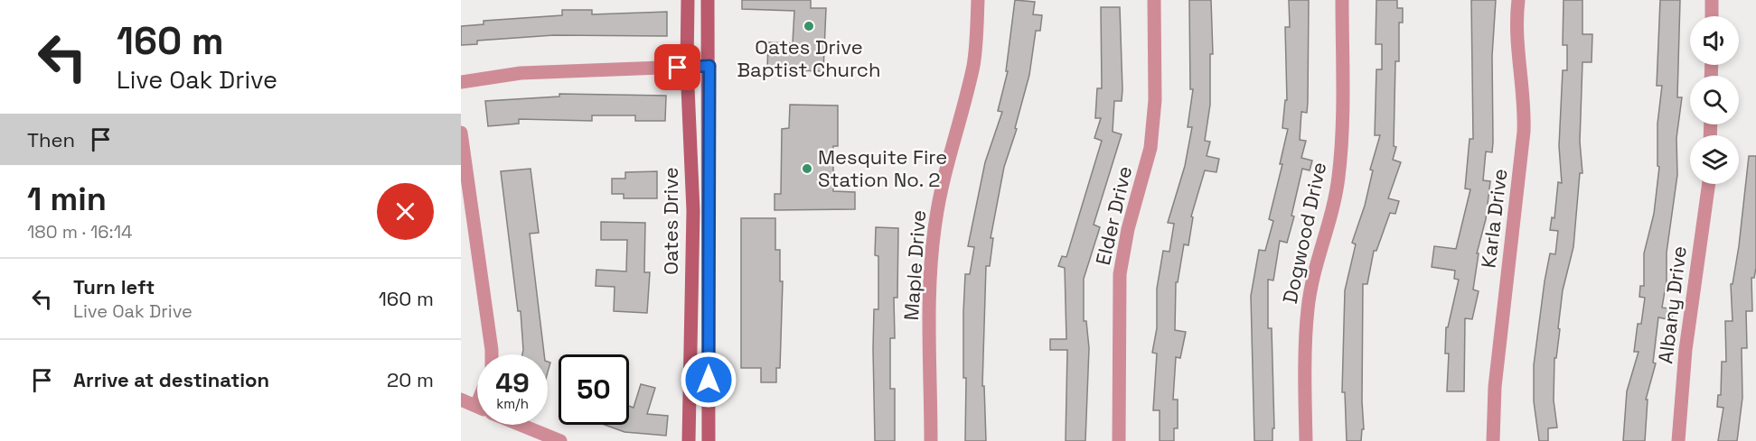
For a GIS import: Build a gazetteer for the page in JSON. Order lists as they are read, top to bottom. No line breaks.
{"streets":{"main road":["Oates Drive"],"street":["Elder Drive","Karla Drive","Dogwood Drive","Maple Drive","Albany Drive"]},"places":["Oates Drive Baptist Church","Mesquite Fire Station No. 2"],"page":{"turn":["160 m","Live Oak Drive"],"then":"Then","heading":["1 min","180 m · 16:14"],"list":[{"name":"Turn left","note":"Live Oak Drive","value":"160 m"},{"name":"Arrive at destination","value":"20 m"}],"speed":"49 km/h","limit":"50"}}
